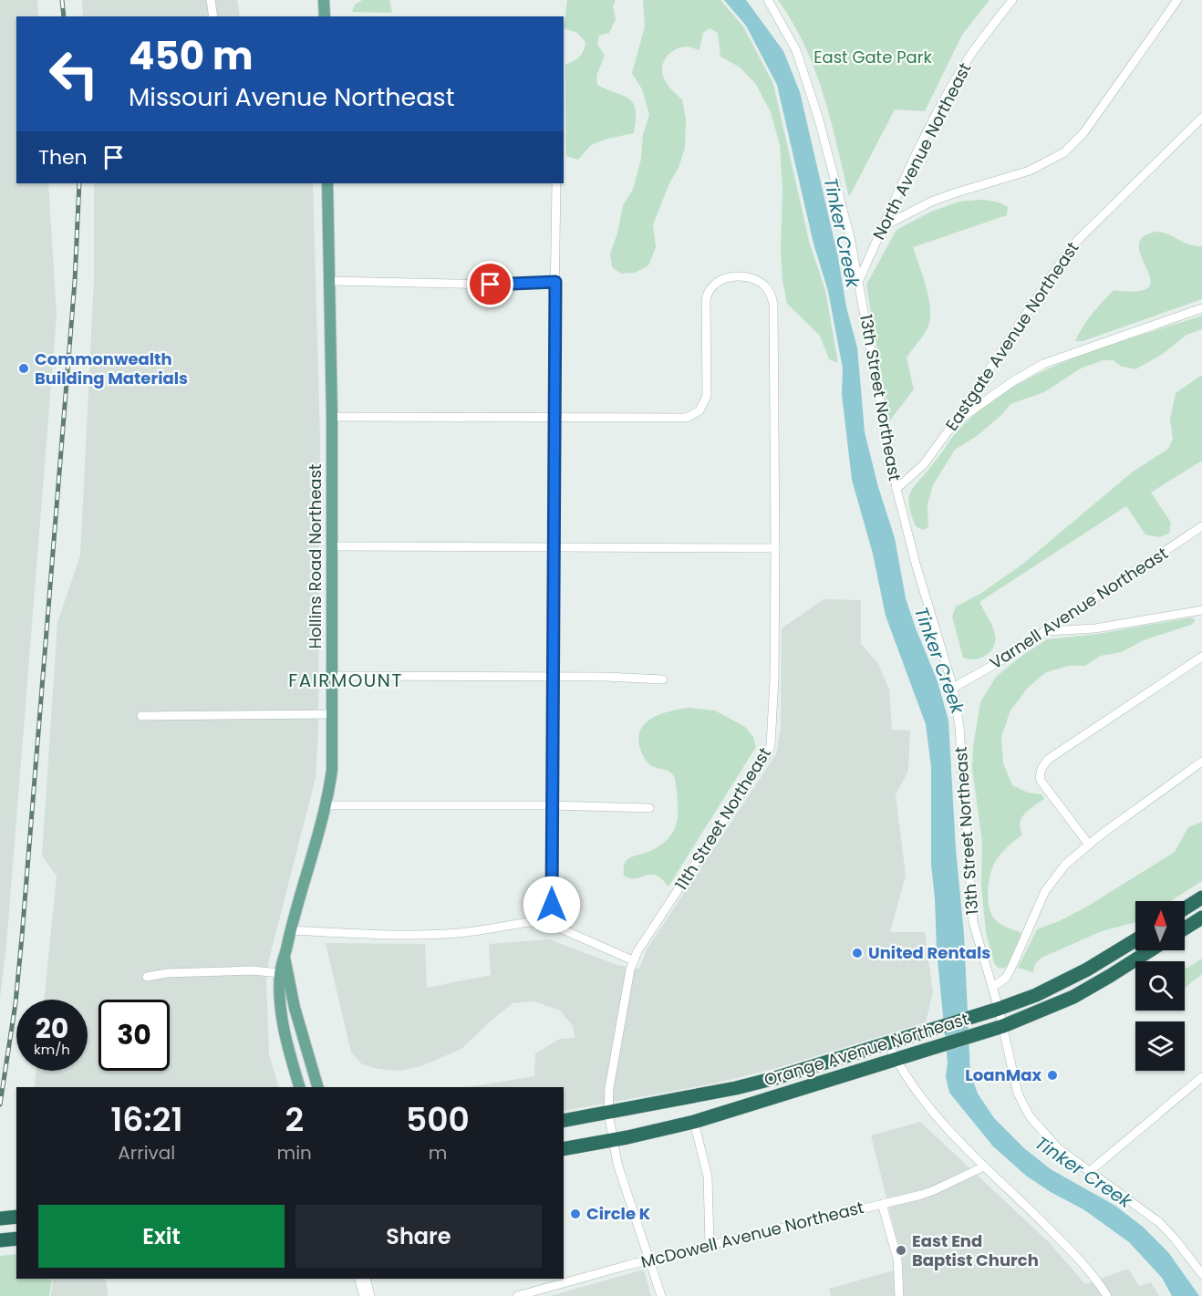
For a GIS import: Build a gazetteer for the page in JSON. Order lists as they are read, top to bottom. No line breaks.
{"streets":{"highway":["Orange Avenue Northeast"],"main road":["Hollins Road Northeast"],"street":["North Avenue Northeast","Eastgate Avenue Northeast","13th Street Northeast","Varnell Avenue Northeast","11th Street Northeast","McDowell Avenue Northeast"]},"crossings":[["North Avenue Northeast","13th Street Northeast"],["Eastgate Avenue Northeast","13th Street Northeast"],["13th Street Northeast","Varnell Avenue Northeast"],["13th Street Northeast","Orange Avenue Northeast"],["11th Street Northeast","Orange Avenue Northeast"],["11th Street Northeast","McDowell Avenue Northeast"]],"districts":["FAIRMOUNT"],"water":["Tinker Creek"],"parks":["East Gate Park"],"places":["Commonwealth Building Materials","United Rentals","LoanMax","Circle K","East End Baptist Church"],"north":"top","page":{"turn":["450 m","Missouri Avenue Northeast"],"then":"Then","speed":"20 km/h","limit":"30","eta":["16:21","Arrival","2","min","500","m"],"buttons":["Exit","Share"]}}
